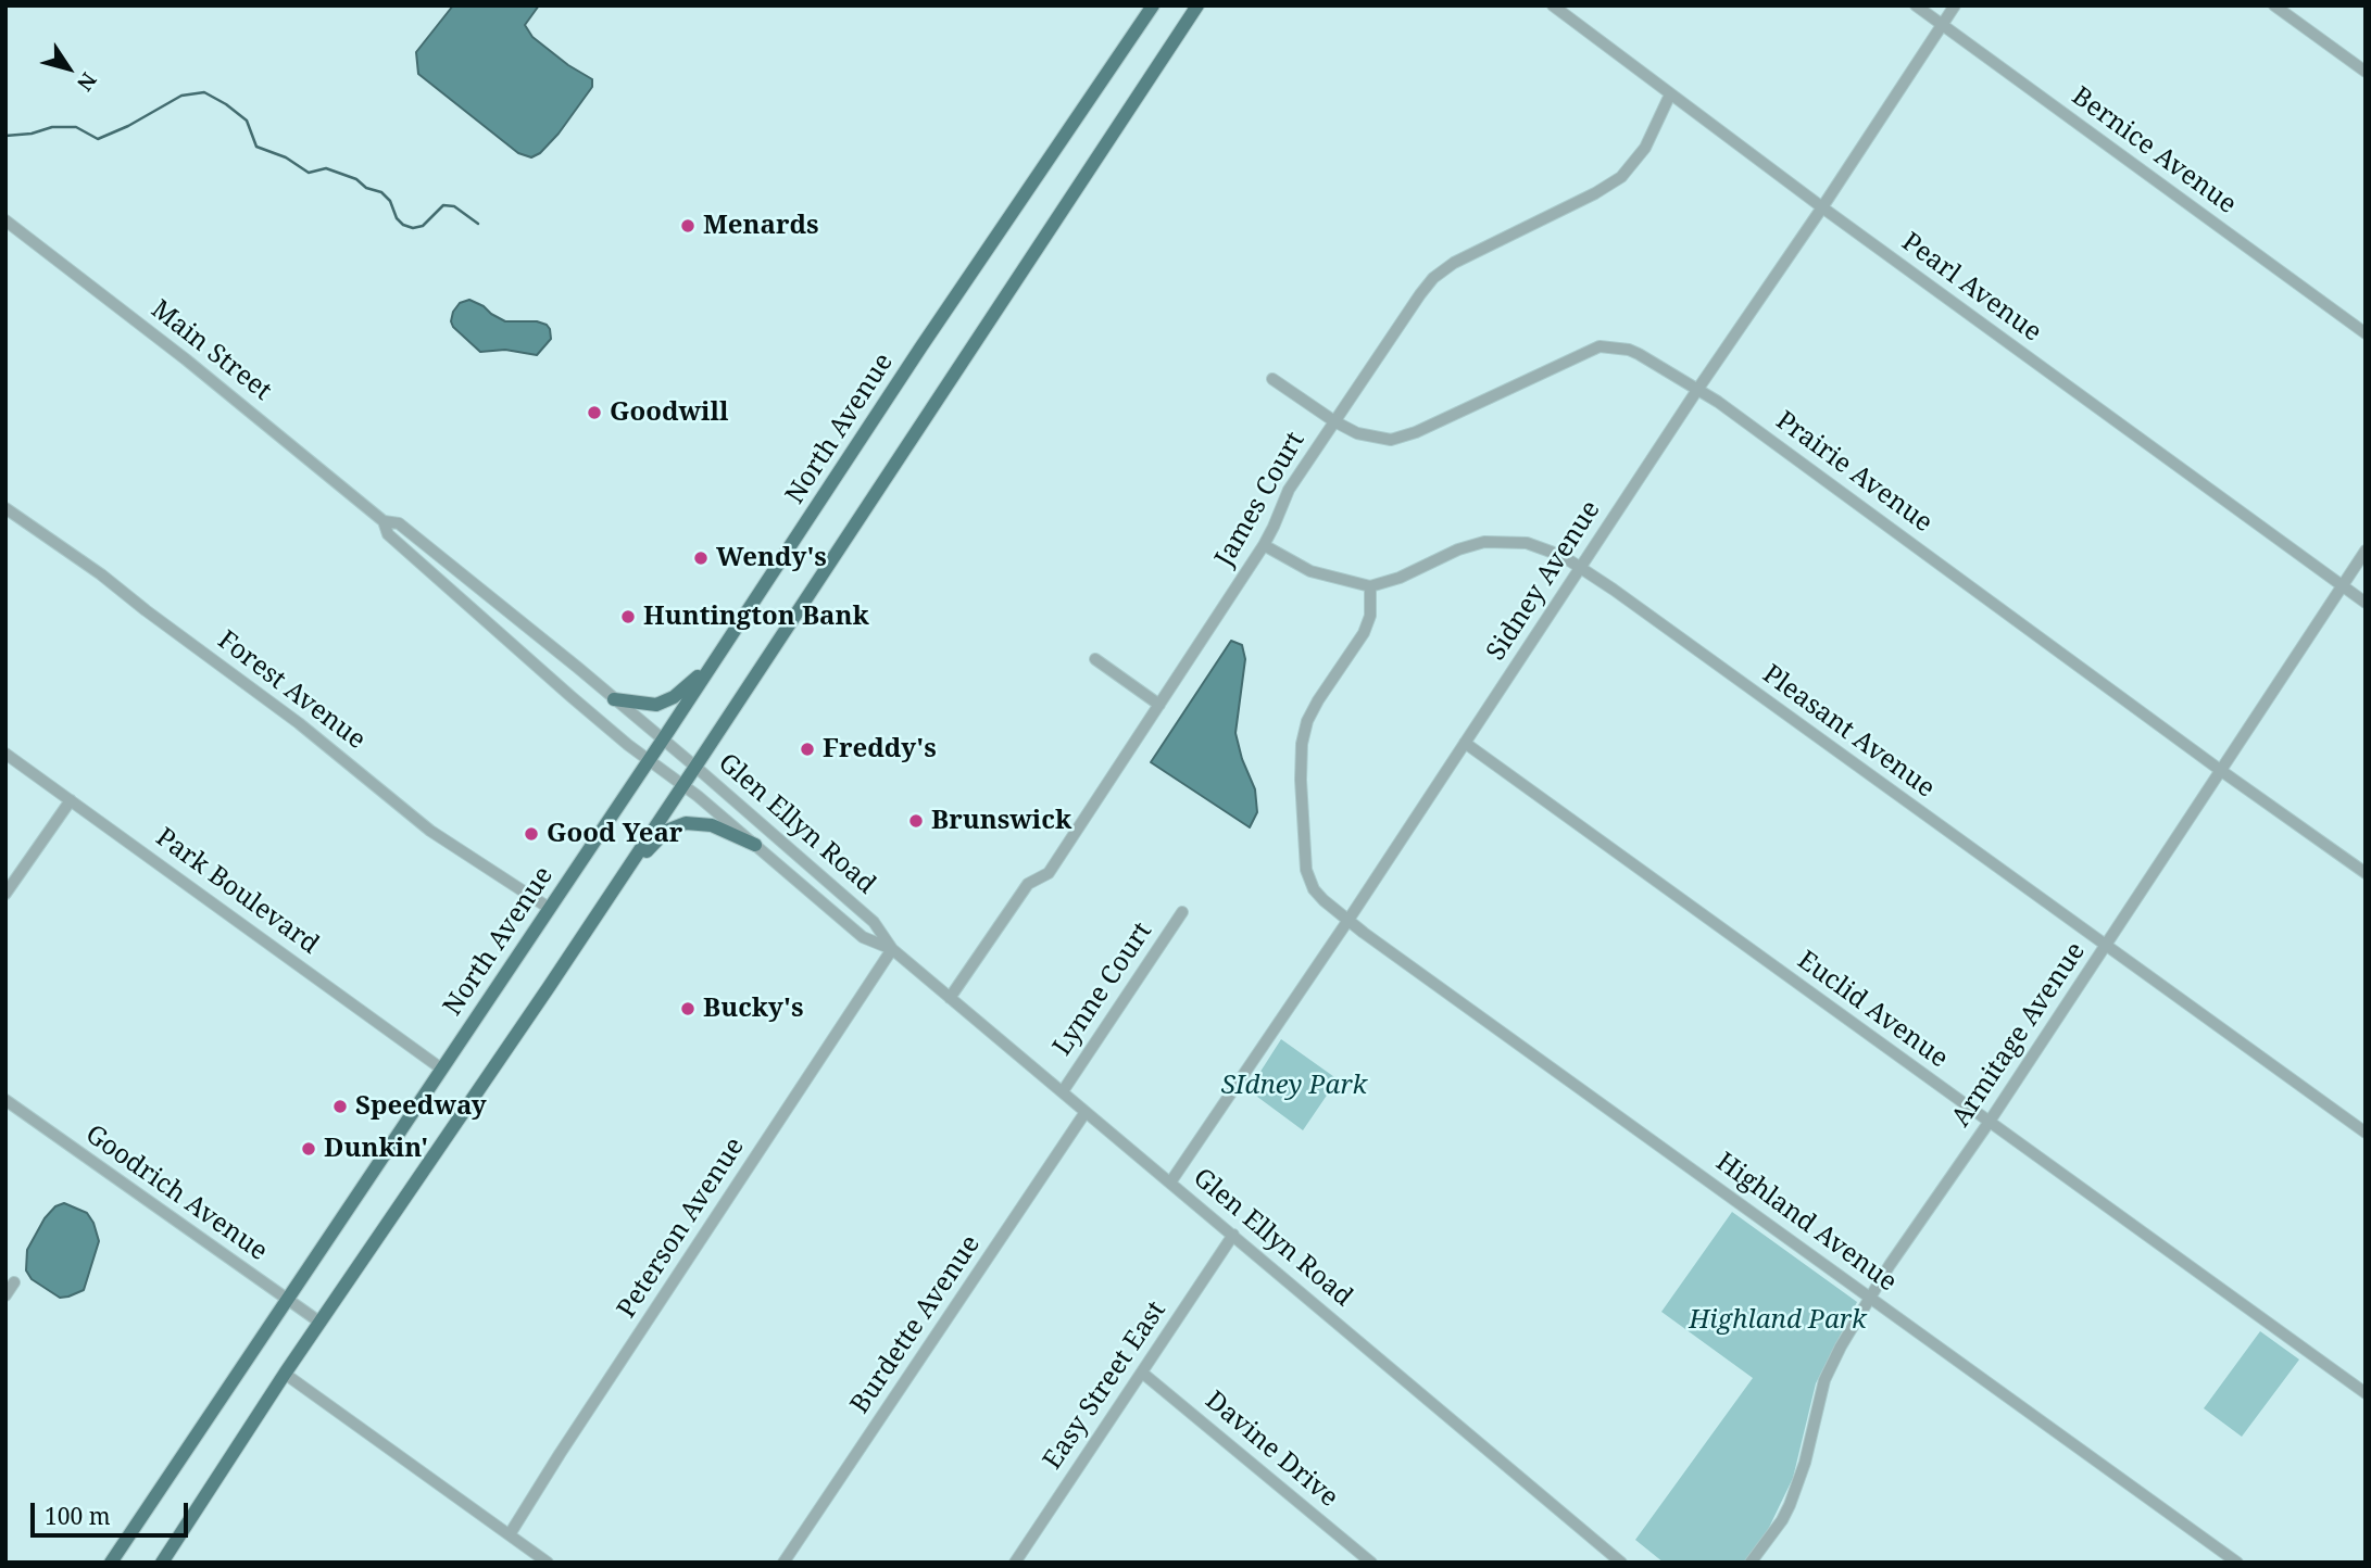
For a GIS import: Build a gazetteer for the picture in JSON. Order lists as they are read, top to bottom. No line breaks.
{"streets":{"main road":["North Avenue"],"street":["Bernice Avenue","Pearl Avenue","Main Street","Prairie Avenue","James Court","Sidney Avenue","Forest Avenue","Pleasant Avenue","Glen Ellyn Road","Park Boulevard","Lynne Court","Euclid Avenue","Armitage Avenue","Goodrich Avenue","Highland Avenue","Peterson Avenue","Burdette Avenue","Easy Street East","Davine Drive"]},"crossings":[["Bernice Avenue","Sidney Avenue"],["Pearl Avenue","James Court"],["Pearl Avenue","Sidney Avenue"],["Pearl Avenue","Armitage Avenue"],["Main Street","North Avenue"],["Main Street","Glen Ellyn Road"],["North Avenue","Forest Avenue"],["North Avenue","Glen Ellyn Road"],["North Avenue","Park Boulevard"],["North Avenue","Goodrich Avenue"],["Prairie Avenue","James Court"],["Prairie Avenue","Sidney Avenue"],["Prairie Avenue","Armitage Avenue"],["James Court","Glen Ellyn Road"],["Sidney Avenue","Pleasant Avenue"],["Sidney Avenue","Glen Ellyn Road"],["Sidney Avenue","Euclid Avenue"],["Sidney Avenue","Highland Avenue"],["Pleasant Avenue","Armitage Avenue"],["Pleasant Avenue","Highland Avenue"],["Glen Ellyn Road","Lynne Court"],["Glen Ellyn Road","Peterson Avenue"],["Glen Ellyn Road","Burdette Avenue"],["Glen Ellyn Road","Easy Street East"],["Euclid Avenue","Armitage Avenue"],["Armitage Avenue","Highland Avenue"],["Easy Street East","Davine Drive"]],"parks":["SIdney Park","Highland Park"],"places":["Menards","Goodwill","Wendy's","Huntington Bank","Freddy's","Brunswick","Good Year","Bucky's","Speedway","Dunkin'"],"scale_bar":"100 m","north":"bottom right"}
